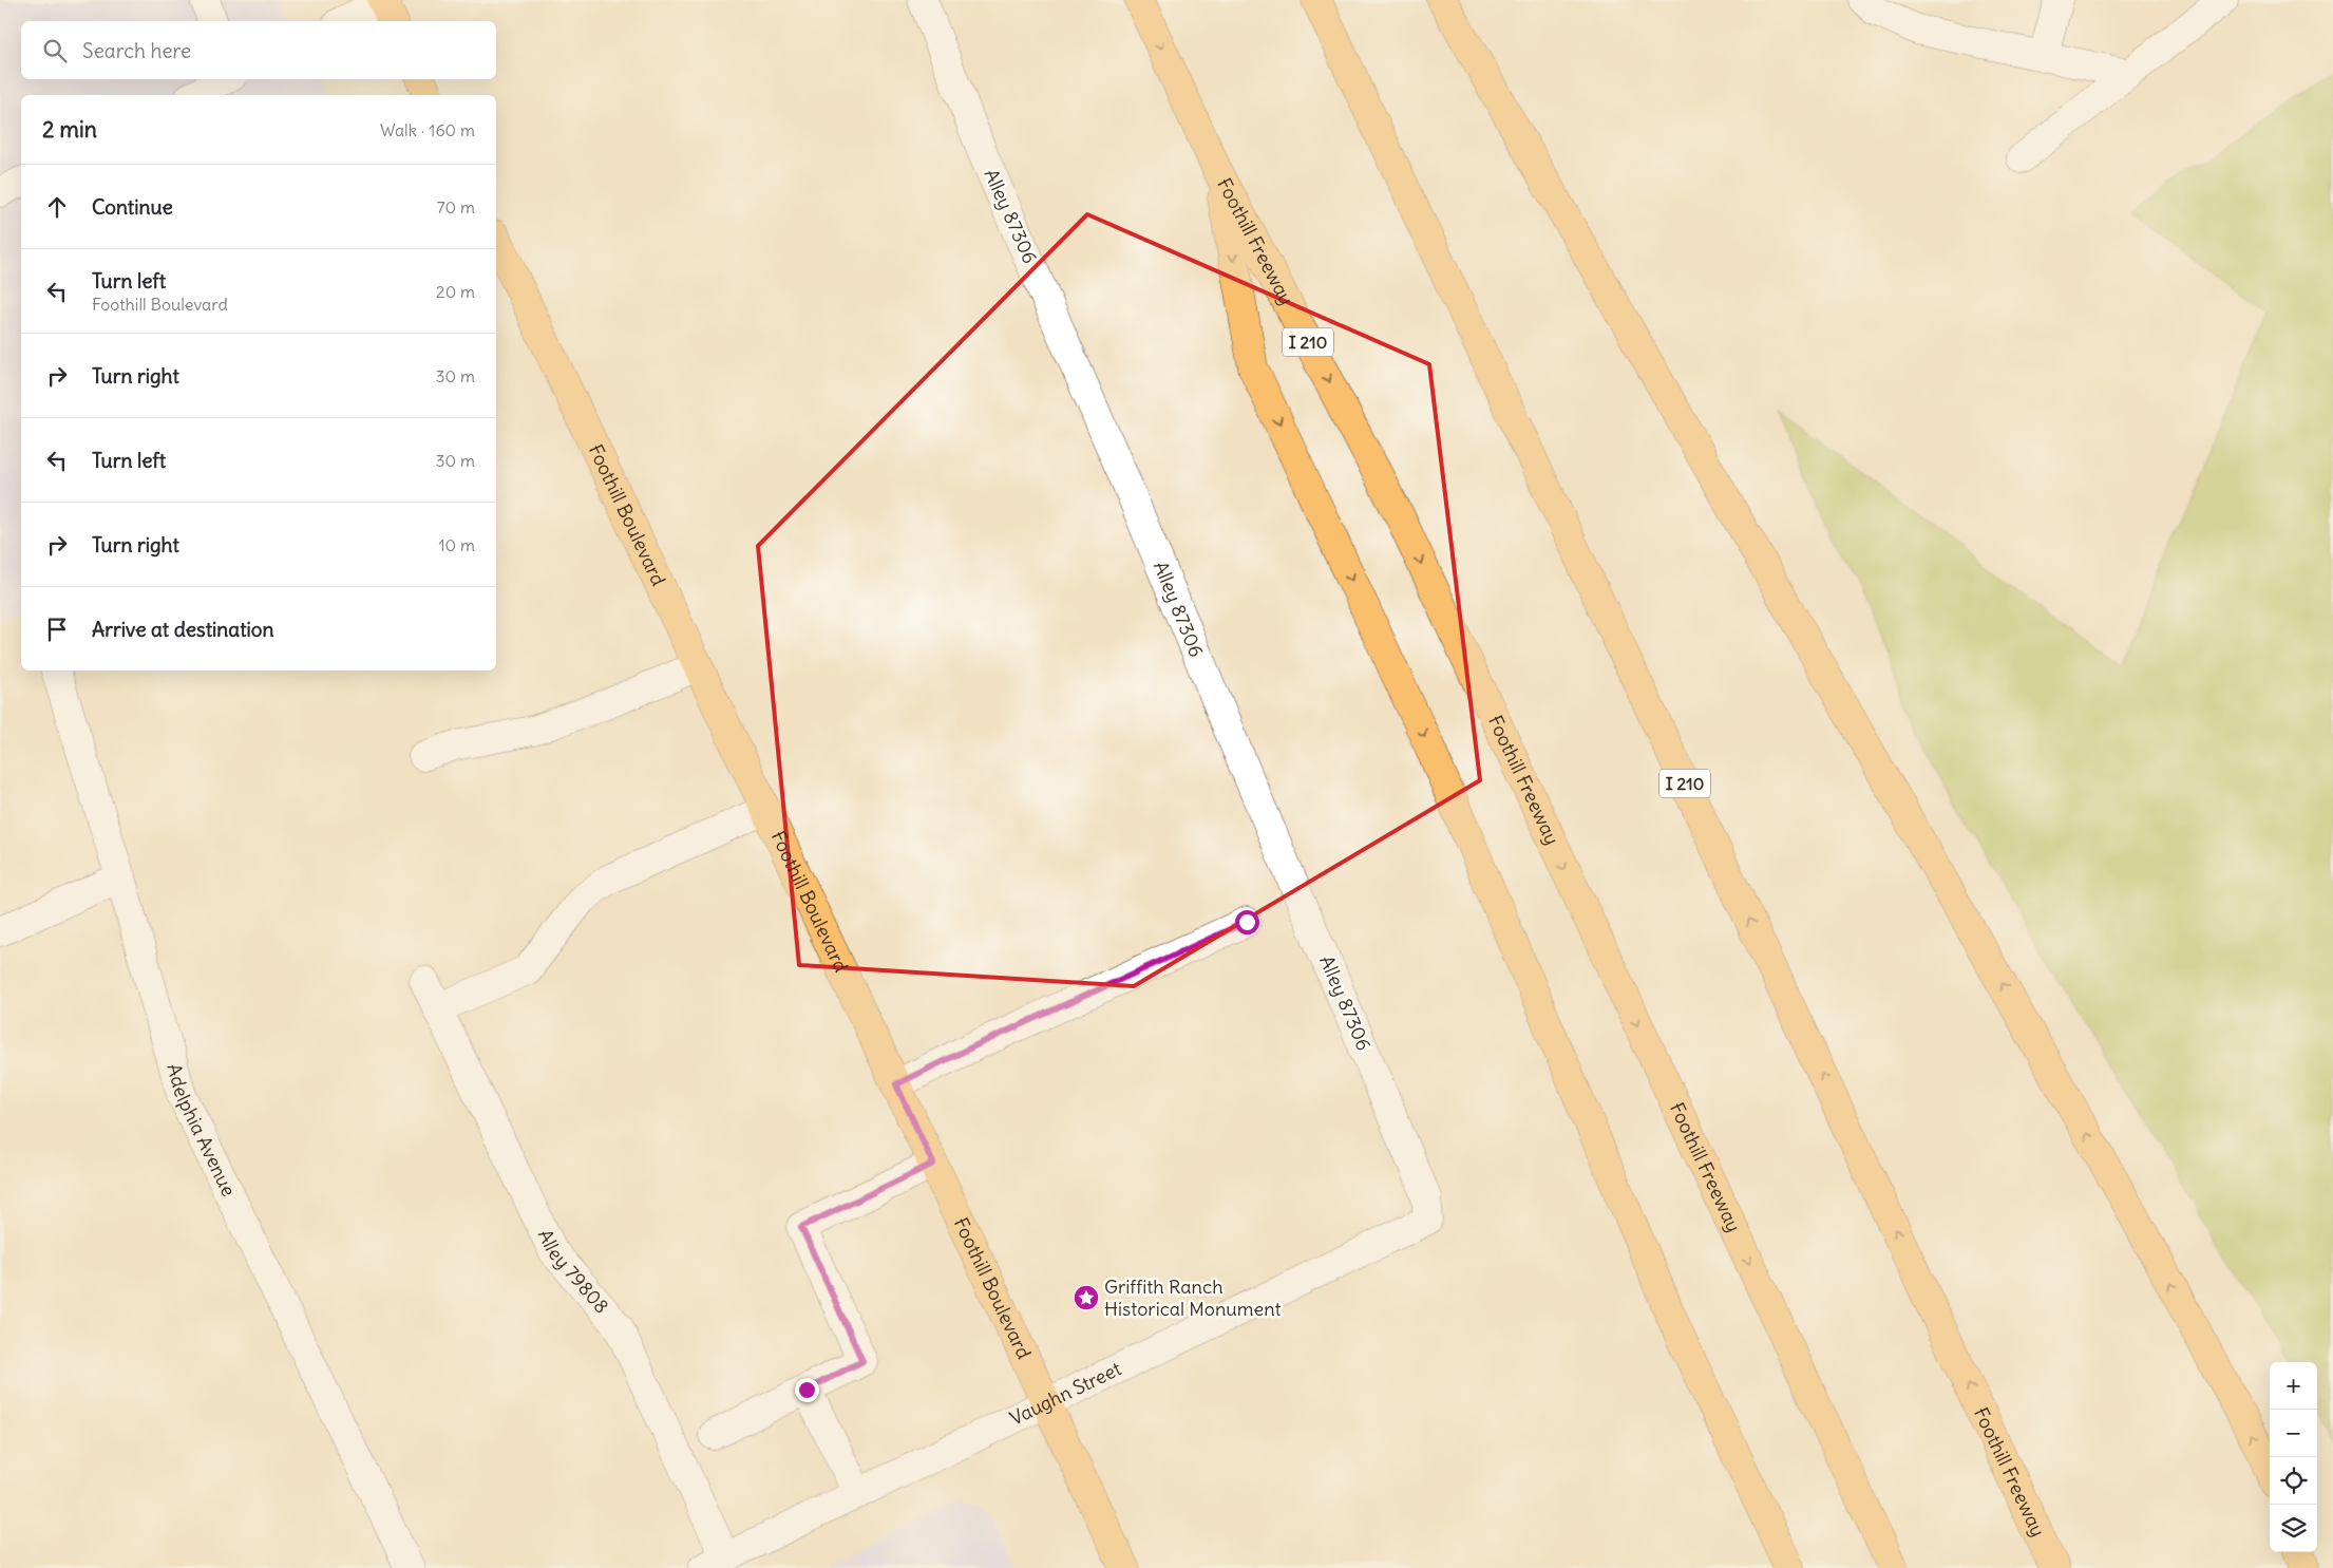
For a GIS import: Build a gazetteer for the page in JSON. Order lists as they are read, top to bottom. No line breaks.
{"streets":{"main road":["Foothill Freeway","I 210","Foothill Boulevard"],"street":["Alley 87306","Adelphia Avenue","Alley 79808","Vaughn Street"]},"crossings":[["Alley 87306","Vaughn Street"],["Foothill Boulevard","Vaughn Street"],["Alley 79808","Vaughn Street"]],"places":{"place":["Griffith Ranch Historical Monument"]},"page":{"search":"Search here","heading":["2 min","Walk · 160 m"],"list":[["Continue","70 m"],["Turn left","Foothill Boulevard","20 m"],["Turn right","30 m"],["Turn left","30 m"],["Turn right","10 m"],"Arrive at destination"],"map_buttons":["+","−"]}}
